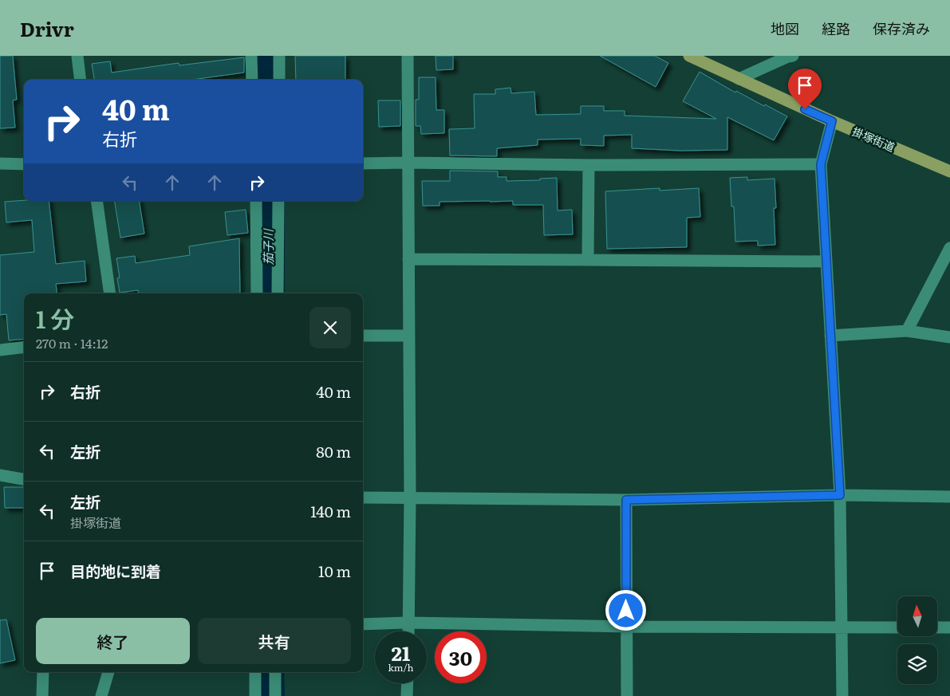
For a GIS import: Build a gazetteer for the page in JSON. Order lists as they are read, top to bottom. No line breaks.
{"streets":{"highway":["掛塚街道"]},"water":["茄子川"],"north":"top","page":{"header":"Drivr","nav":["地図","経路","保存済み"],"turn":["40 m","右折"],"heading":["1 分","270 m · 14:12"],"list":[{"name":"右折","value":"40 m"},{"name":"左折","value":"80 m"},{"name":"左折","note":"掛塚街道","value":"140 m"},{"name":"目的地に到着","value":"10 m"}],"buttons":["終了","共有"],"speed":"21 km/h","limit":"30"}}
